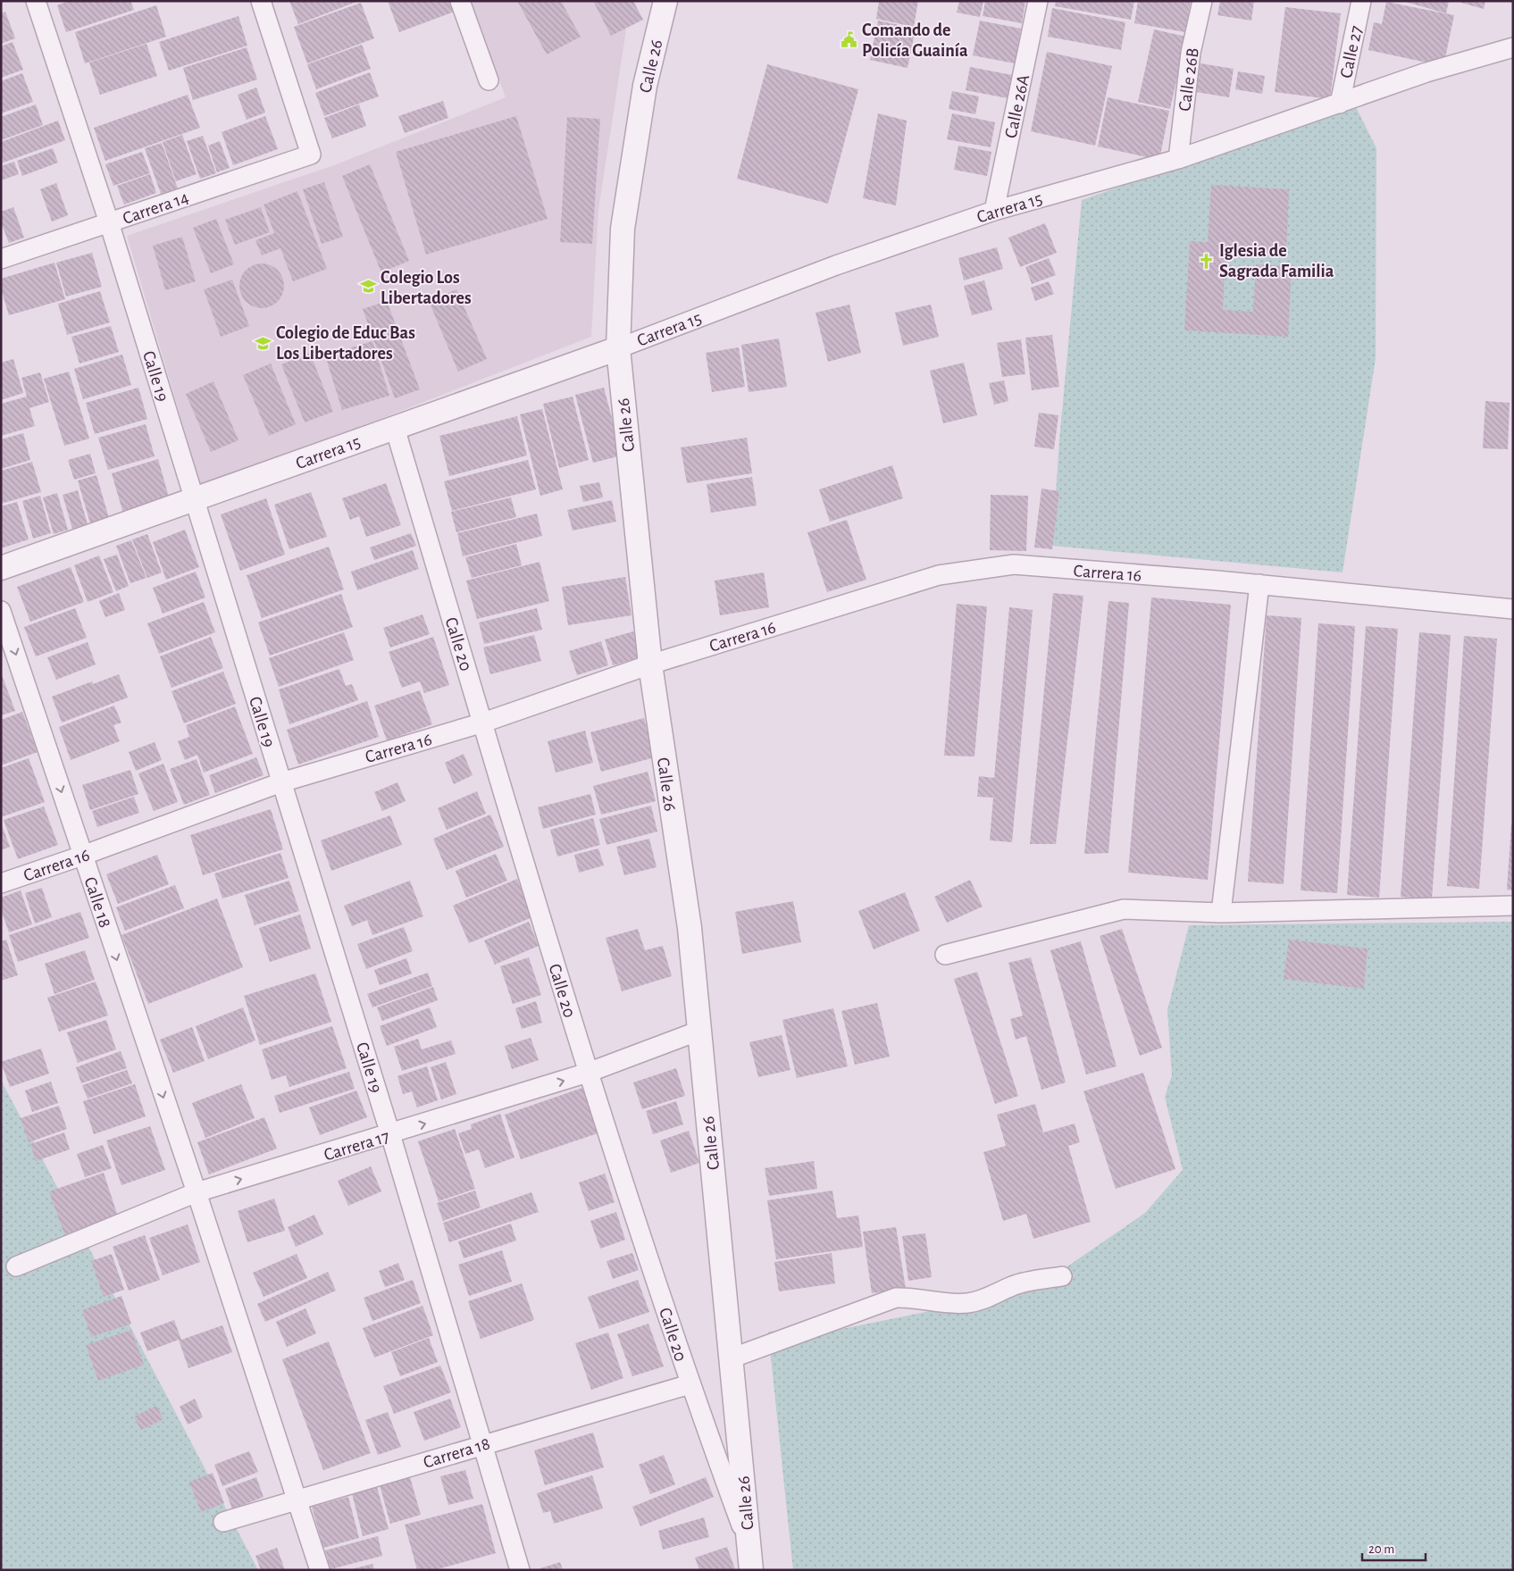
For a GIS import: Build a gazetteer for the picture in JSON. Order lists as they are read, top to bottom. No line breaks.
{"streets":{"street":["Calle 27","Calle 26","Calle 26B","Calle 26A","Carrera 14","Carrera 15","Calle 19","Carrera 16","Calle 20","Calle 18","Carrera 17","Carrera 18"]},"crossings":[["Calle 27","Carrera 15"],["Calle 26","Carrera 15"],["Calle 26","Carrera 16"],["Calle 26","Calle 20"],["Calle 26","Carrera 17"],["Calle 26B","Carrera 15"],["Calle 26A","Carrera 15"],["Carrera 14","Calle 19"],["Carrera 15","Calle 19"],["Carrera 15","Calle 20"],["Calle 19","Carrera 16"],["Calle 19","Carrera 17"],["Calle 19","Carrera 18"],["Carrera 16","Calle 20"],["Carrera 16","Calle 18"],["Calle 20","Carrera 17"],["Calle 20","Carrera 18"],["Calle 18","Carrera 17"],["Calle 18","Carrera 18"]],"one_way":["Calle 18","Carrera 17"],"places":{"public building":["Comando de Policía Guainía"],"church":["Iglesia de Sagrada Familia"],"school or university":["Colegio Los Libertadores","Colegio de Educ Bas Los Libertadores"]},"scale_bar":"20 m"}
